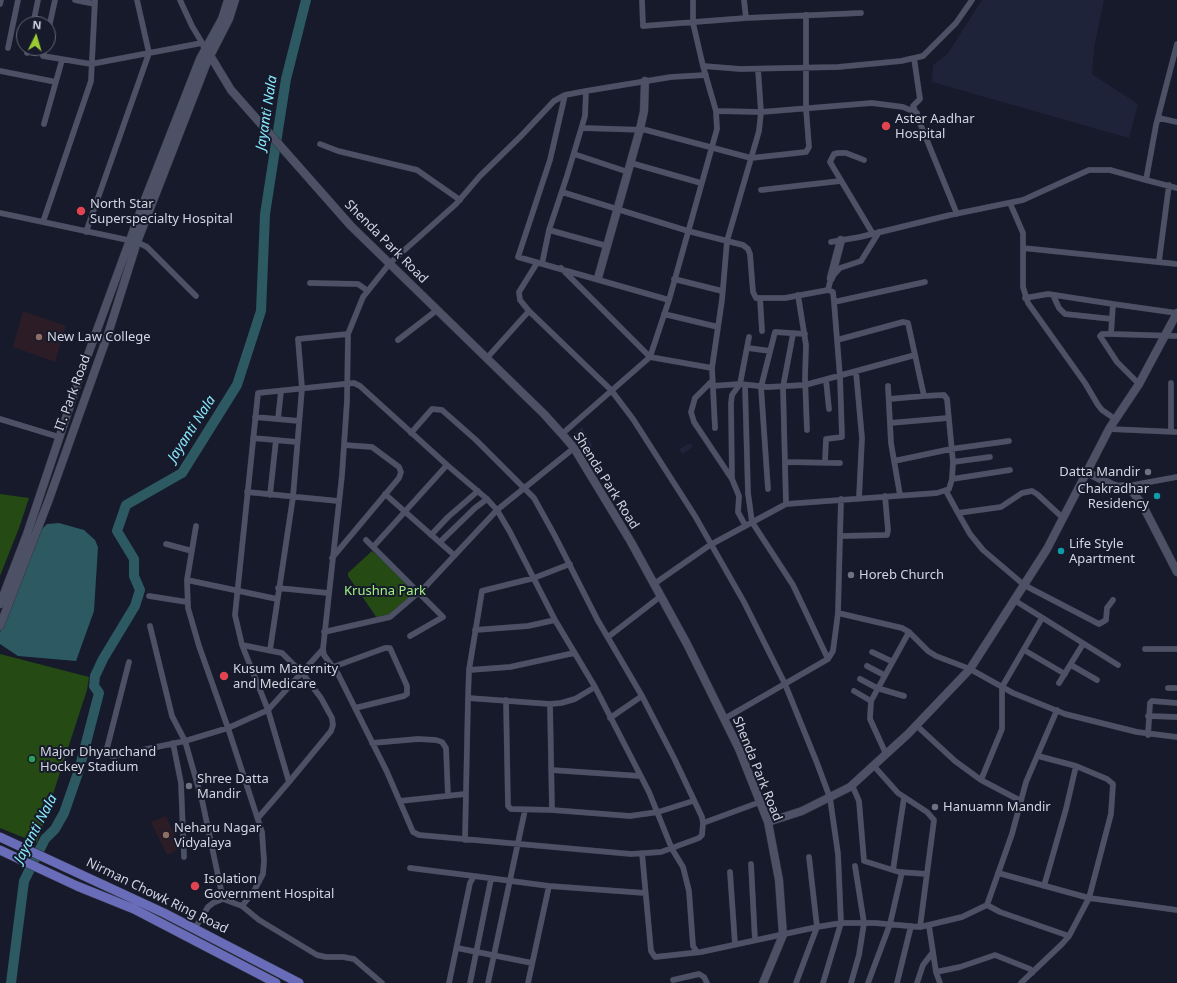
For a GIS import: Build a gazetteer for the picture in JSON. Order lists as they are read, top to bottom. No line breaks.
{"streets":{"main road":["Shenda Park Road","IT. Park Road","Nirman Chowk Ring Road"]},"crossings":[["Shenda Park Road","IT. Park Road"]],"water":["Jayanti Nala"],"parks":["Krushna Park"],"places":["Aster Aadhar Hospital","North Star Superspecialty Hospital","New Law College","Datta Mandir","Chakradhar Residency","Life Style Apartment","Horeb Church","Kusum Maternity and Medicare","Major Dhyanchand Hockey Stadium","Shree Datta Mandir","Hanuamn Mandir","Neharu Nagar Vidyalaya","Isolation Government Hospital"],"north":"top"}
